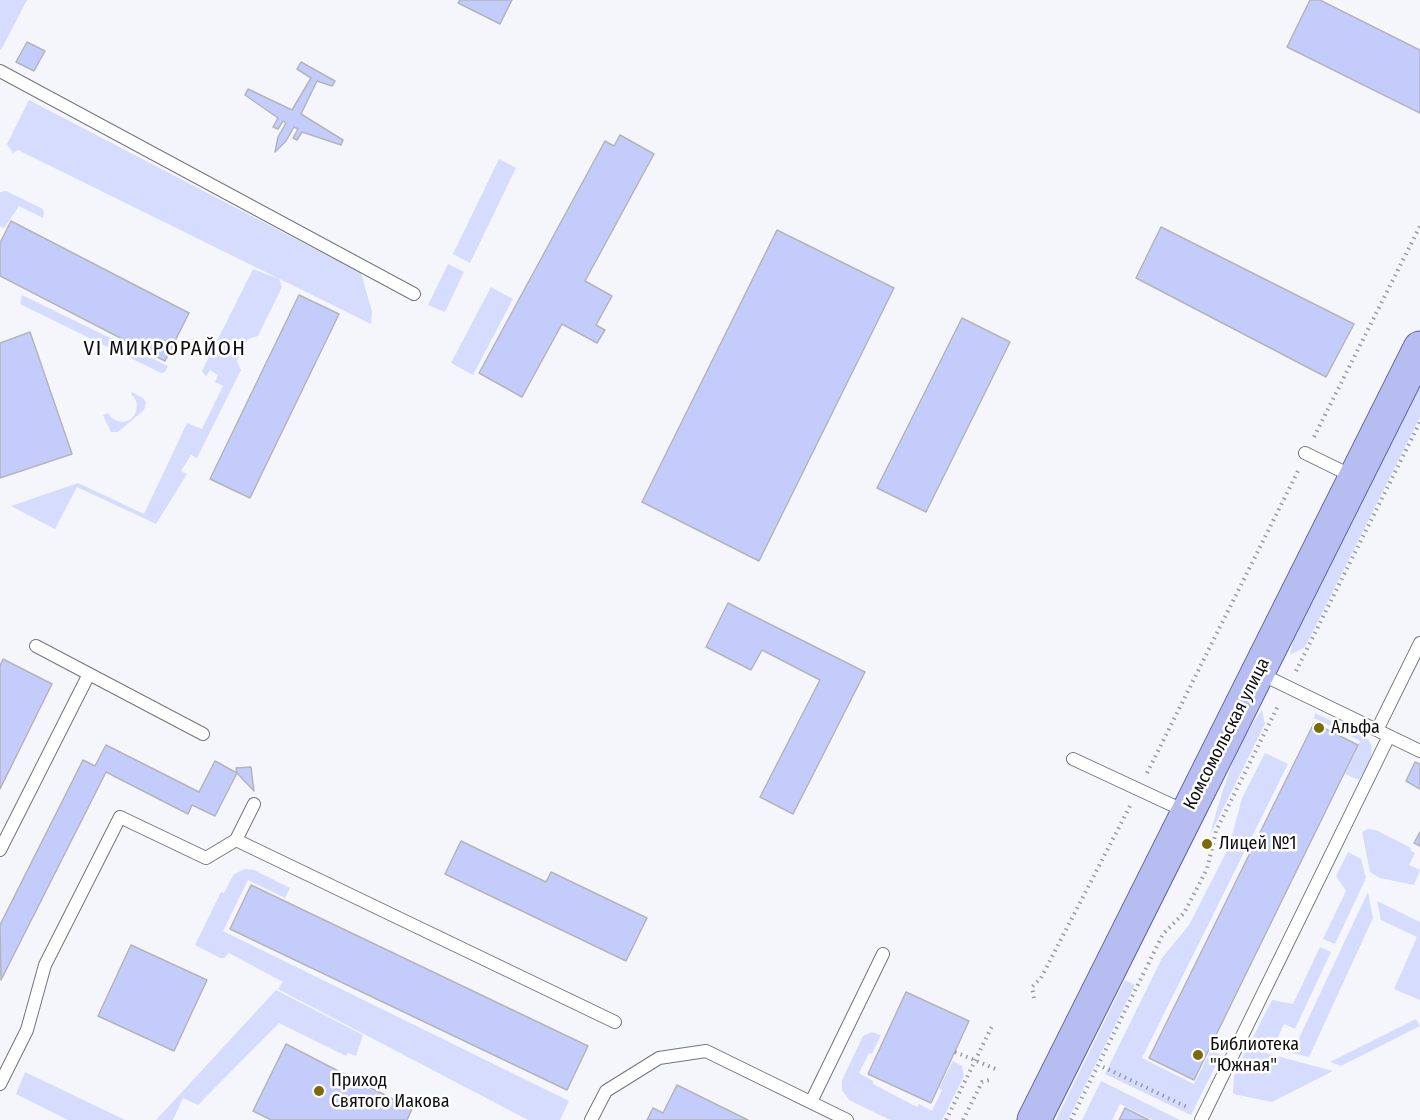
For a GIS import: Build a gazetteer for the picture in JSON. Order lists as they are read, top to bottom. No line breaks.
{"streets":{"main road":["Комсомольская улица"]},"districts":["VI МИКРОРАЙОН"],"places":["Альфа","Лицей №1","Библиотека \"Южная\"","Приход Святого Иакова"]}
